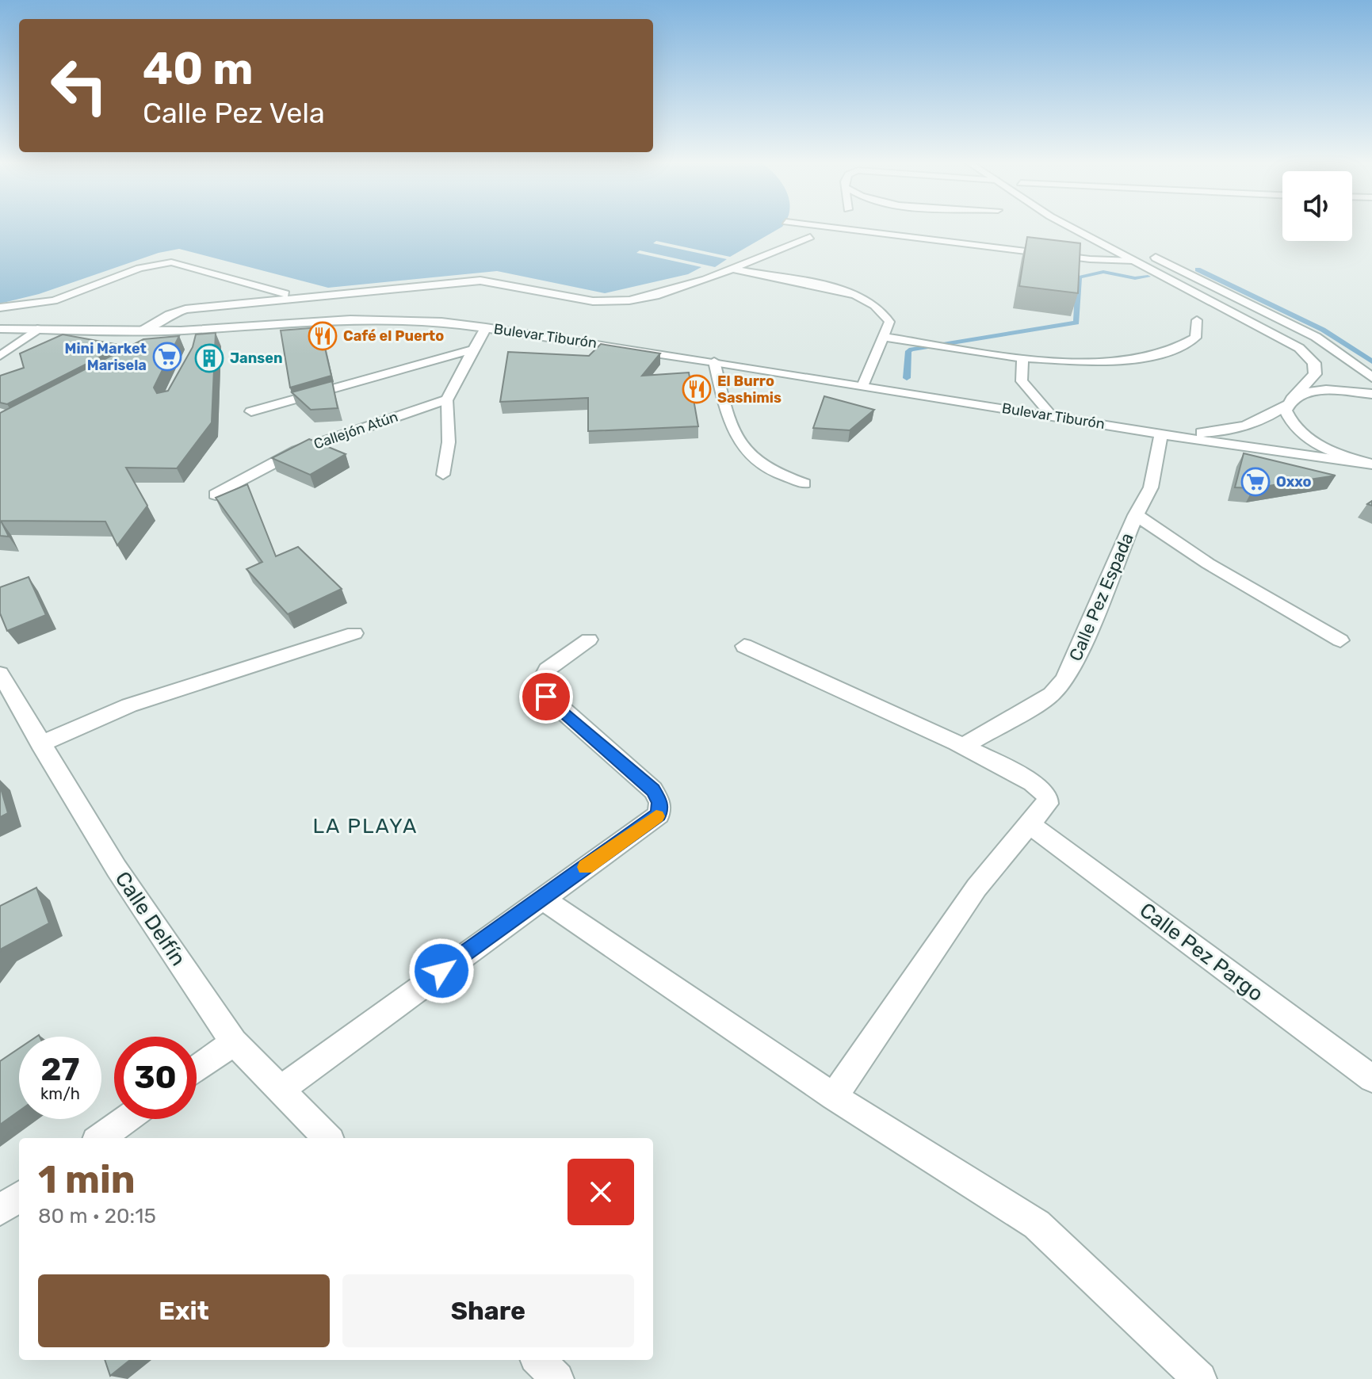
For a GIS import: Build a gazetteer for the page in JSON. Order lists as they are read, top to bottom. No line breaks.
{"streets":{"street":["Bulevar Tiburón","Callejón Atún","Calle Pez Espada","Calle Delfín","Calle Pez Pargo"]},"crossings":[["Bulevar Tiburón","Calle Pez Espada"]],"districts":["LA PLAYA"],"places":{"restaurant":["Café el Puerto","El Burro Sashimis"],"supermarket":["Mini Market Marisela","Oxxo"],"building":["Jansen"]},"page":{"turn":["40 m","Calle Pez Vela"],"speed":"27 km/h","limit":"30","heading":["1 min","80 m · 20:15"],"buttons":["Exit","Share"]}}
